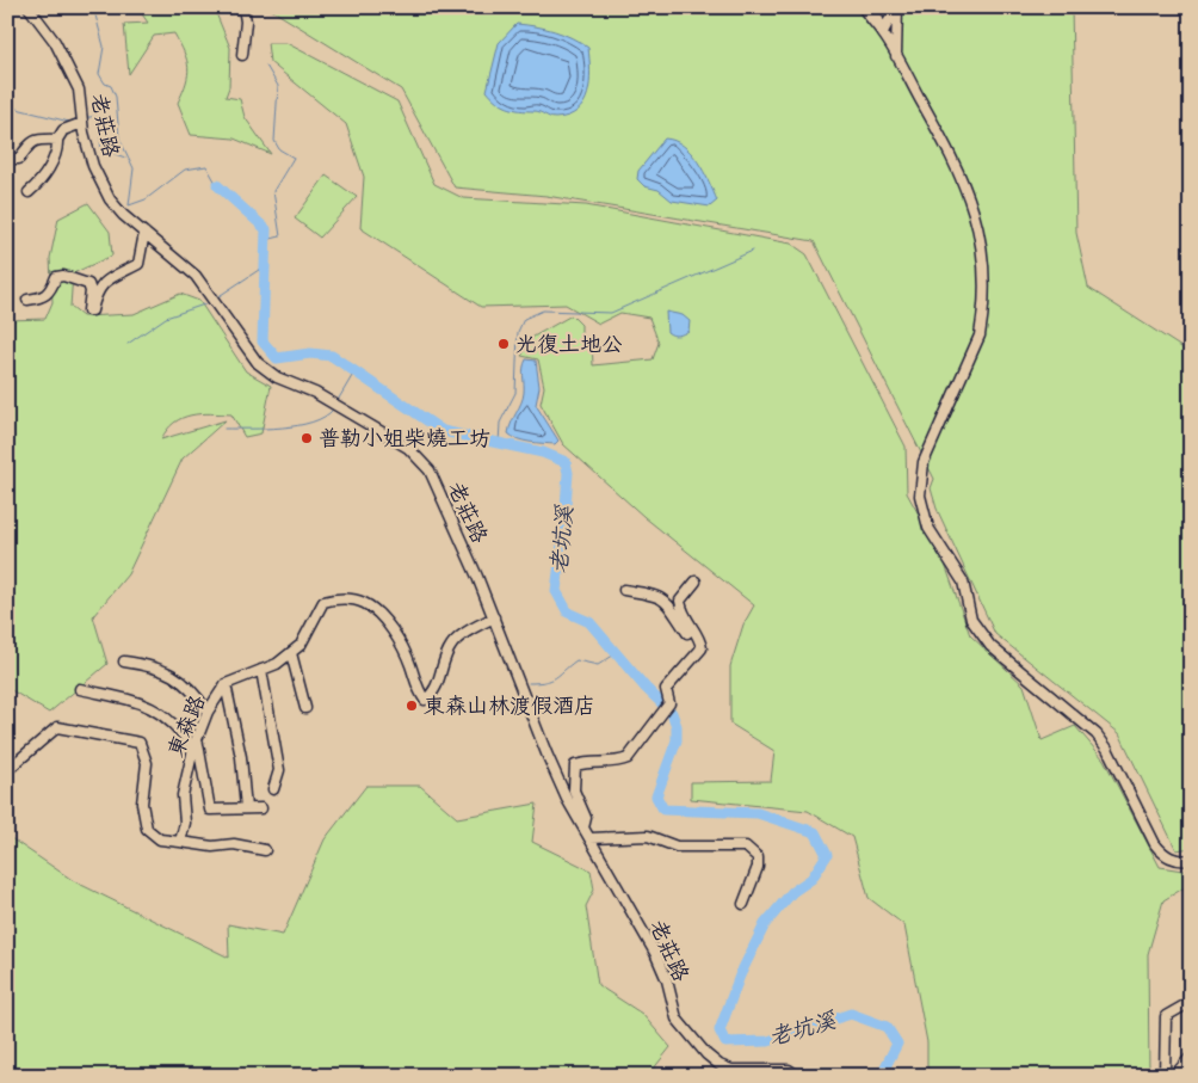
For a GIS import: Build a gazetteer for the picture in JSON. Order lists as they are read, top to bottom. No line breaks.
{"streets":{"street":["老莊路","東森路"]},"crossings":[["老莊路","東森路"]],"water":["老坑溪"],"places":["光復土地公","普勒小姐柴燒工坊","東森山林渡假酒店"]}
